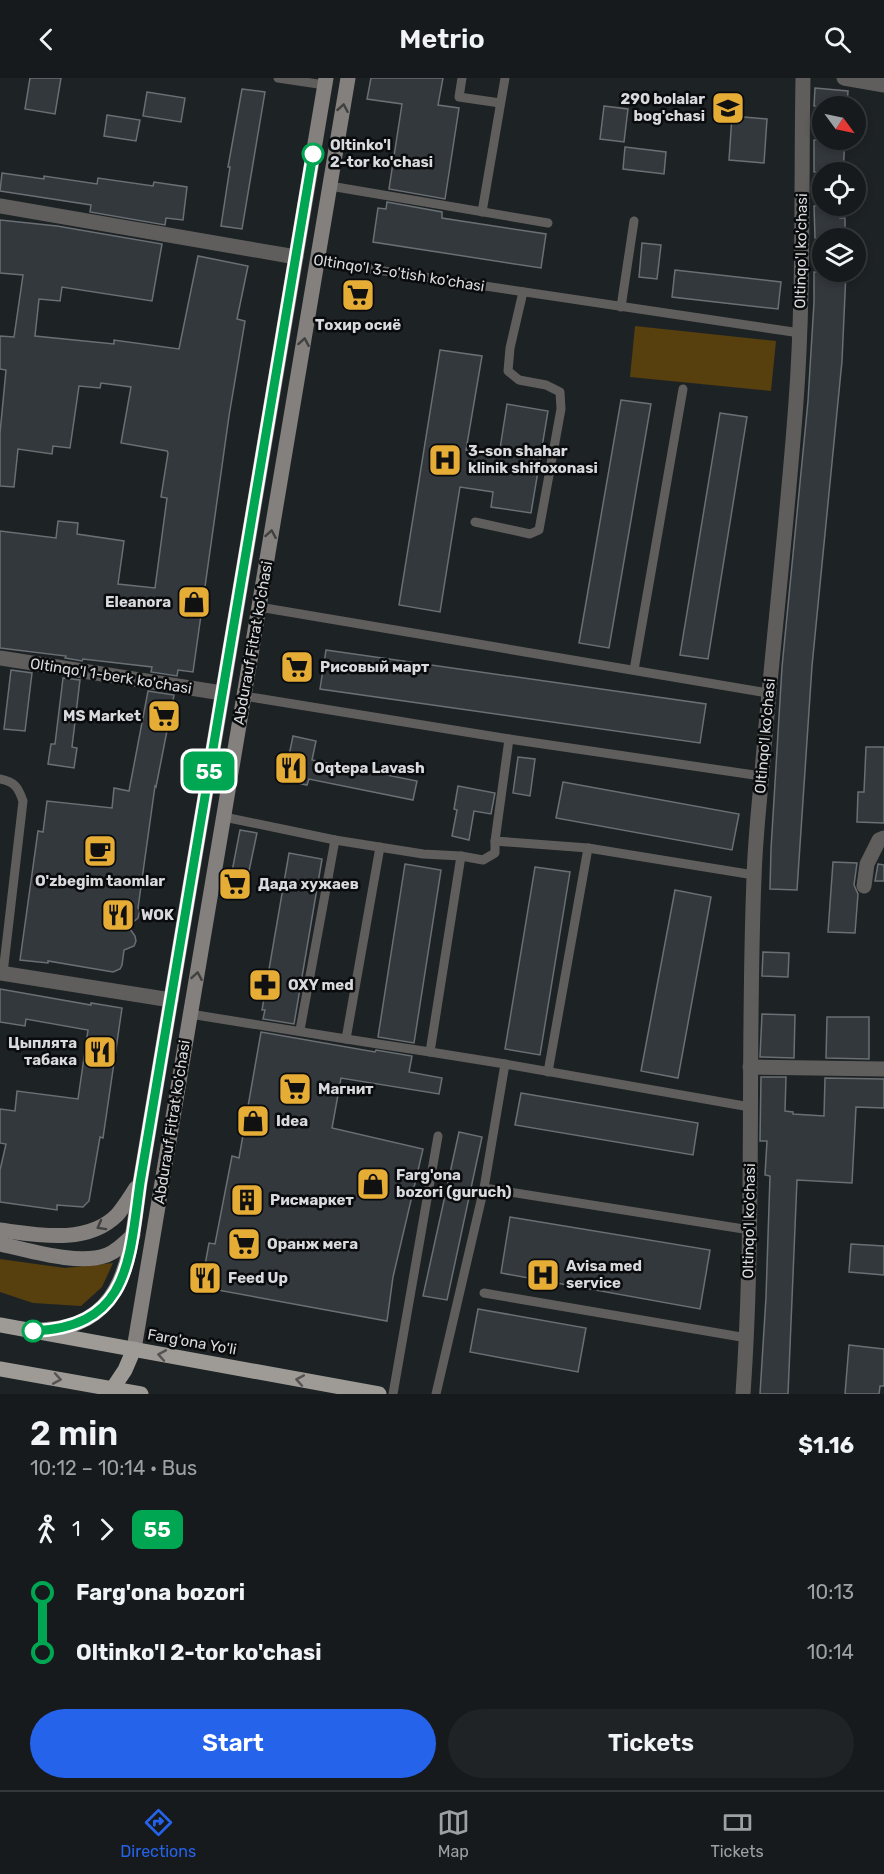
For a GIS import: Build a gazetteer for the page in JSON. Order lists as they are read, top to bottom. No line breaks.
{"streets":{"main road":["Oltinqo'l 3-o'tish ko'chasi","Abdurauf Fitrat ko'chasi","Farg'ona Yo'li"],"street":["Oltinqo'l ko'chasi","Oltinqo'l 1-berk ko'chasi"]},"crossings":[["Oltinqo'l ko'chasi","Oltinqo'l 3-o'tish ko'chasi"],["Oltinqo'l 3-o'tish ko'chasi","Abdurauf Fitrat ko'chasi"],["Abdurauf Fitrat ko'chasi","Oltinqo'l 1-berk ko'chasi"],["Abdurauf Fitrat ko'chasi","Farg'ona Yo'li"]],"one_way":["Farg'ona Yo'li"],"places":{"school or university":["290 bolalar bog'chasi"],"other":["Oltinko'l 2-tor ko'chasi"],"supermarket":["Тохир осиё","Рисовый март","MS Market","Дада хужаев","Магнит","Оранж мега"],"hospital":["3-son shahar klinik shifoxonasi","Avisa med service"],"shop":["Eleanora","Idea","Farg'ona bozori (guruch)"],"restaurant":["Oqtepa Lavash","WOK","Цыплята табака","Feed Up"],"cafe":["O'zbegim taomlar"],"pharmacy":["OXY med"],"building":["Рисмаркет"]},"lines":["bus line 55"],"north":"bottom right","page":{"header":"Metrio","on_map":"55","heading":["2 min","10:12 – 10:14 · Bus","$1.16"],"legs":["1","55"],"list":[{"name":"Farg'ona bozori","value":"10:13"},{"name":"Oltinko'l 2-tor ko'chasi","value":"10:14"}],"buttons":["Start","Tickets"],"tabs":["Directions","Map","Tickets"]}}
